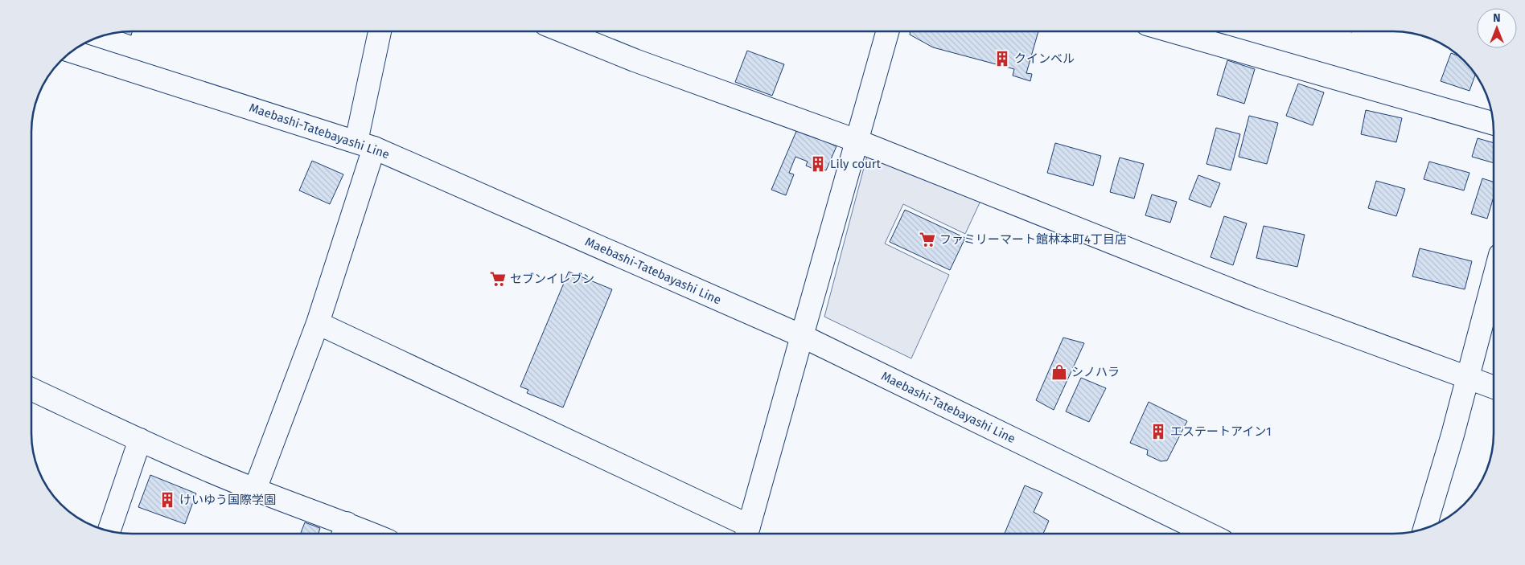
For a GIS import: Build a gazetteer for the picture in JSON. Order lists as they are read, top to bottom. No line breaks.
{"streets":{"street":["Maebashi-Tatebayashi Line"]},"places":{"building":["クインベル","Lily court","エステートアイン1","けいゆう国際学園"],"supermarket":["ファミリーマート館林本町4丁目店","セブンイレブン"],"shop":["シノハラ"]},"north":"top"}
